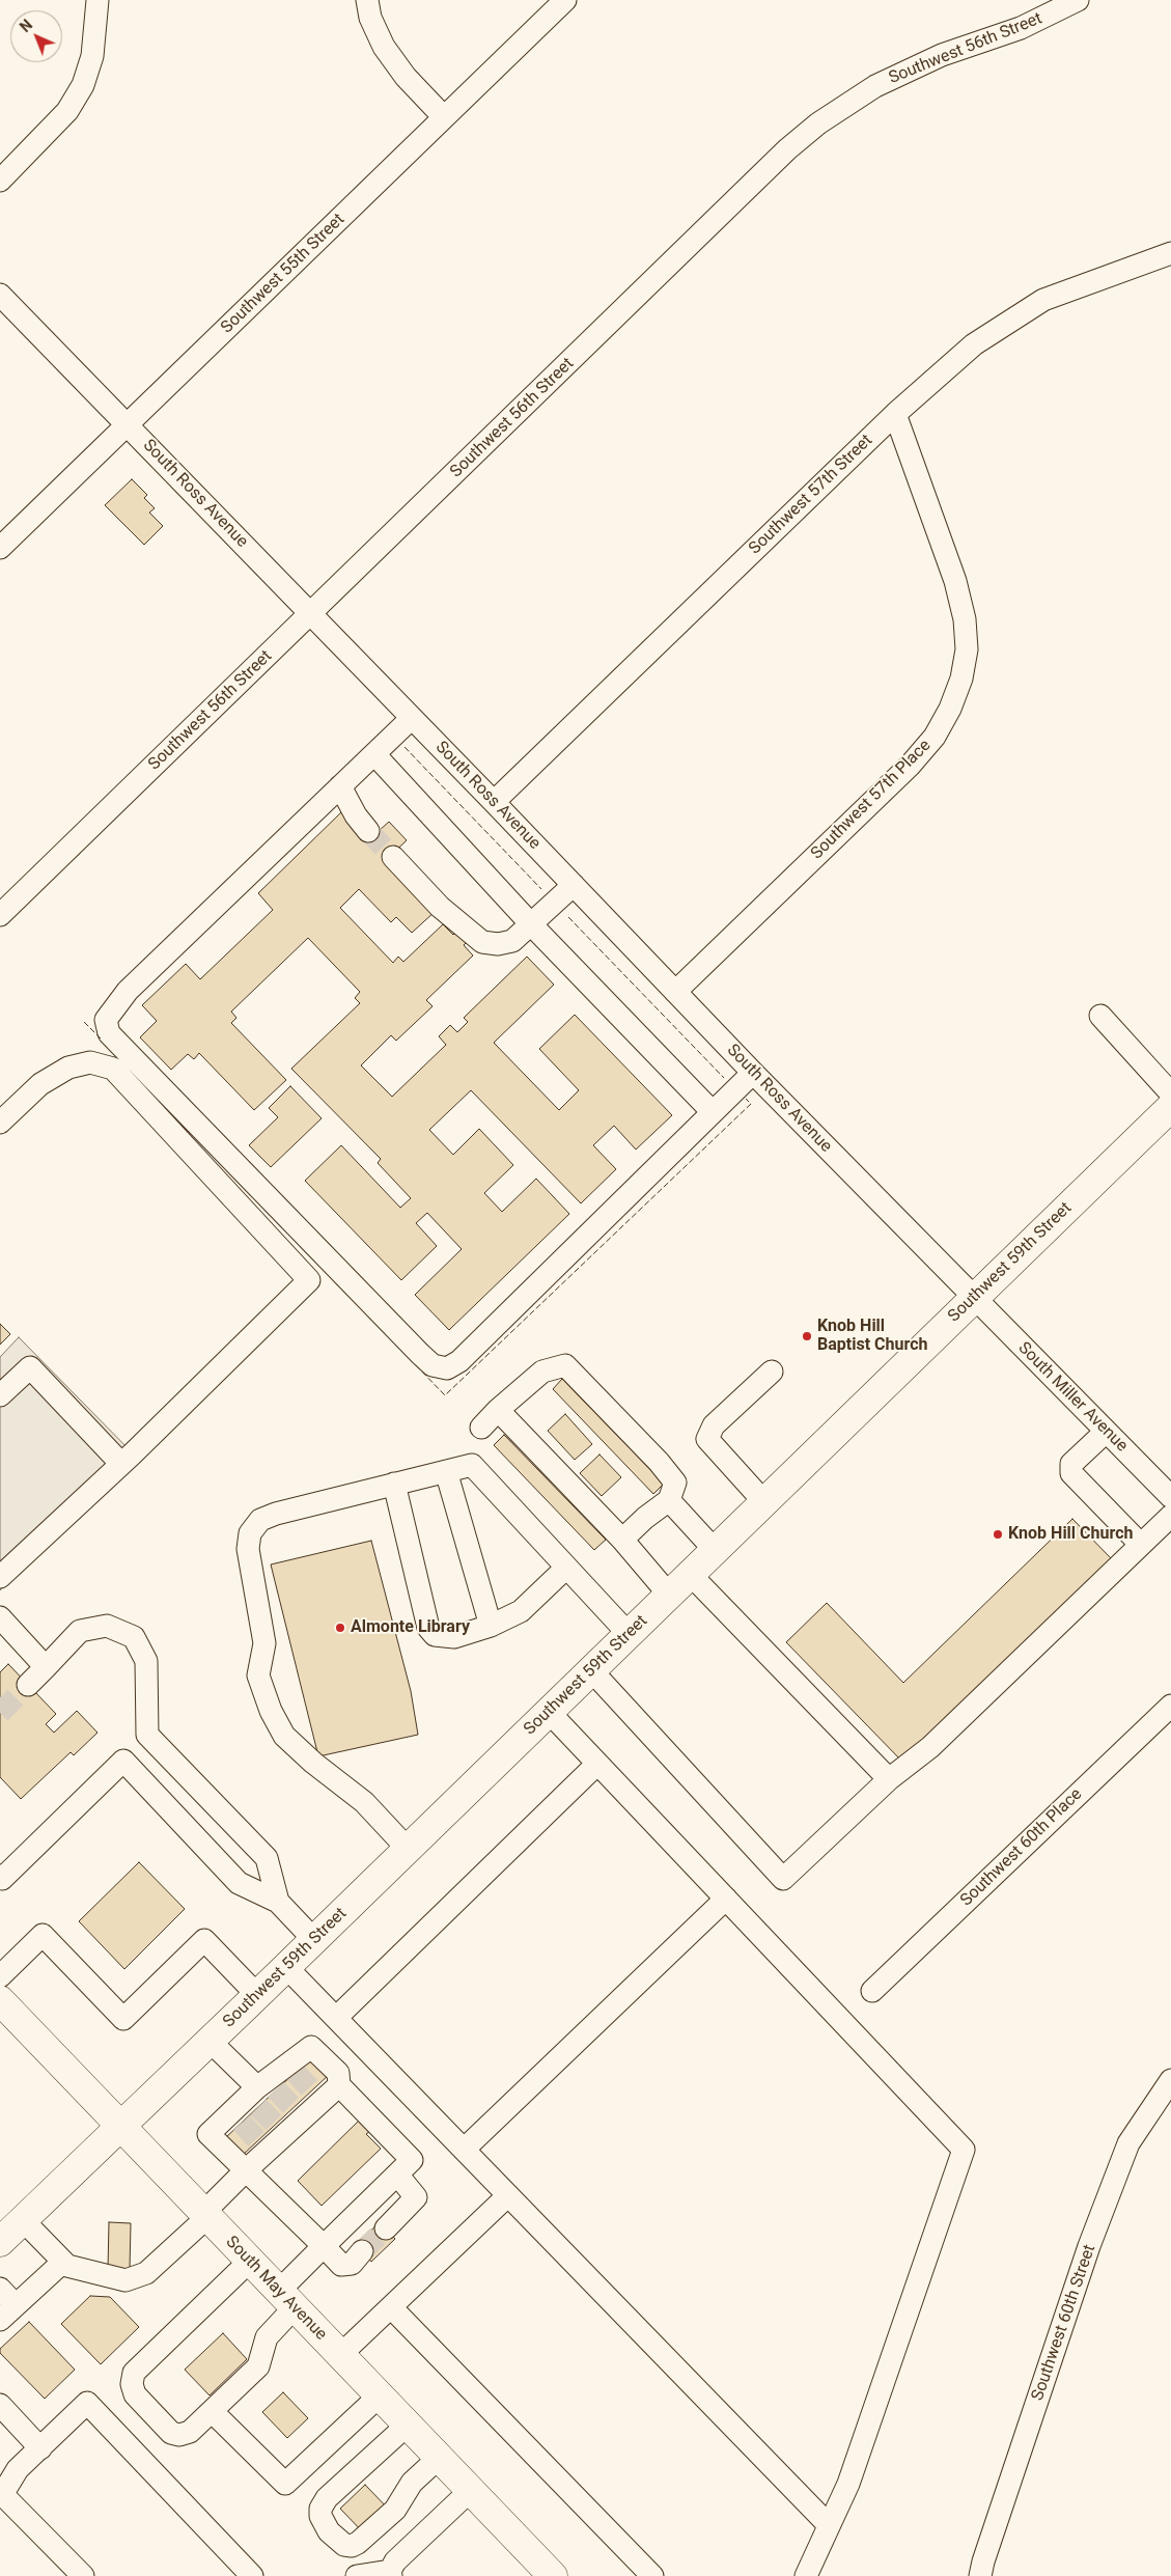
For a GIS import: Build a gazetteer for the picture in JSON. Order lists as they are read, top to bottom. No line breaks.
{"streets":{"main road":["Southwest 59th Street","South May Avenue"],"street":["Southwest 56th Street","Southwest 55th Street","South Ross Avenue","Southwest 57th Street","Southwest 57th Place","South Miller Avenue","Southwest 60th Place","Southwest 60th Street"]},"crossings":[["Southwest 56th Street","South Ross Avenue"],["Southwest 55th Street","South Ross Avenue"],["South Ross Avenue","Southwest 57th Street"],["South Ross Avenue","Southwest 57th Place"],["South Ross Avenue","Southwest 59th Street"],["South Ross Avenue","South Miller Avenue"],["Southwest 57th Street","Southwest 57th Place"],["Southwest 59th Street","South Miller Avenue"],["Southwest 59th Street","South May Avenue"]],"places":["Knob Hill Baptist Church","Knob Hill Church","Almonte Library"],"north":"top left"}
